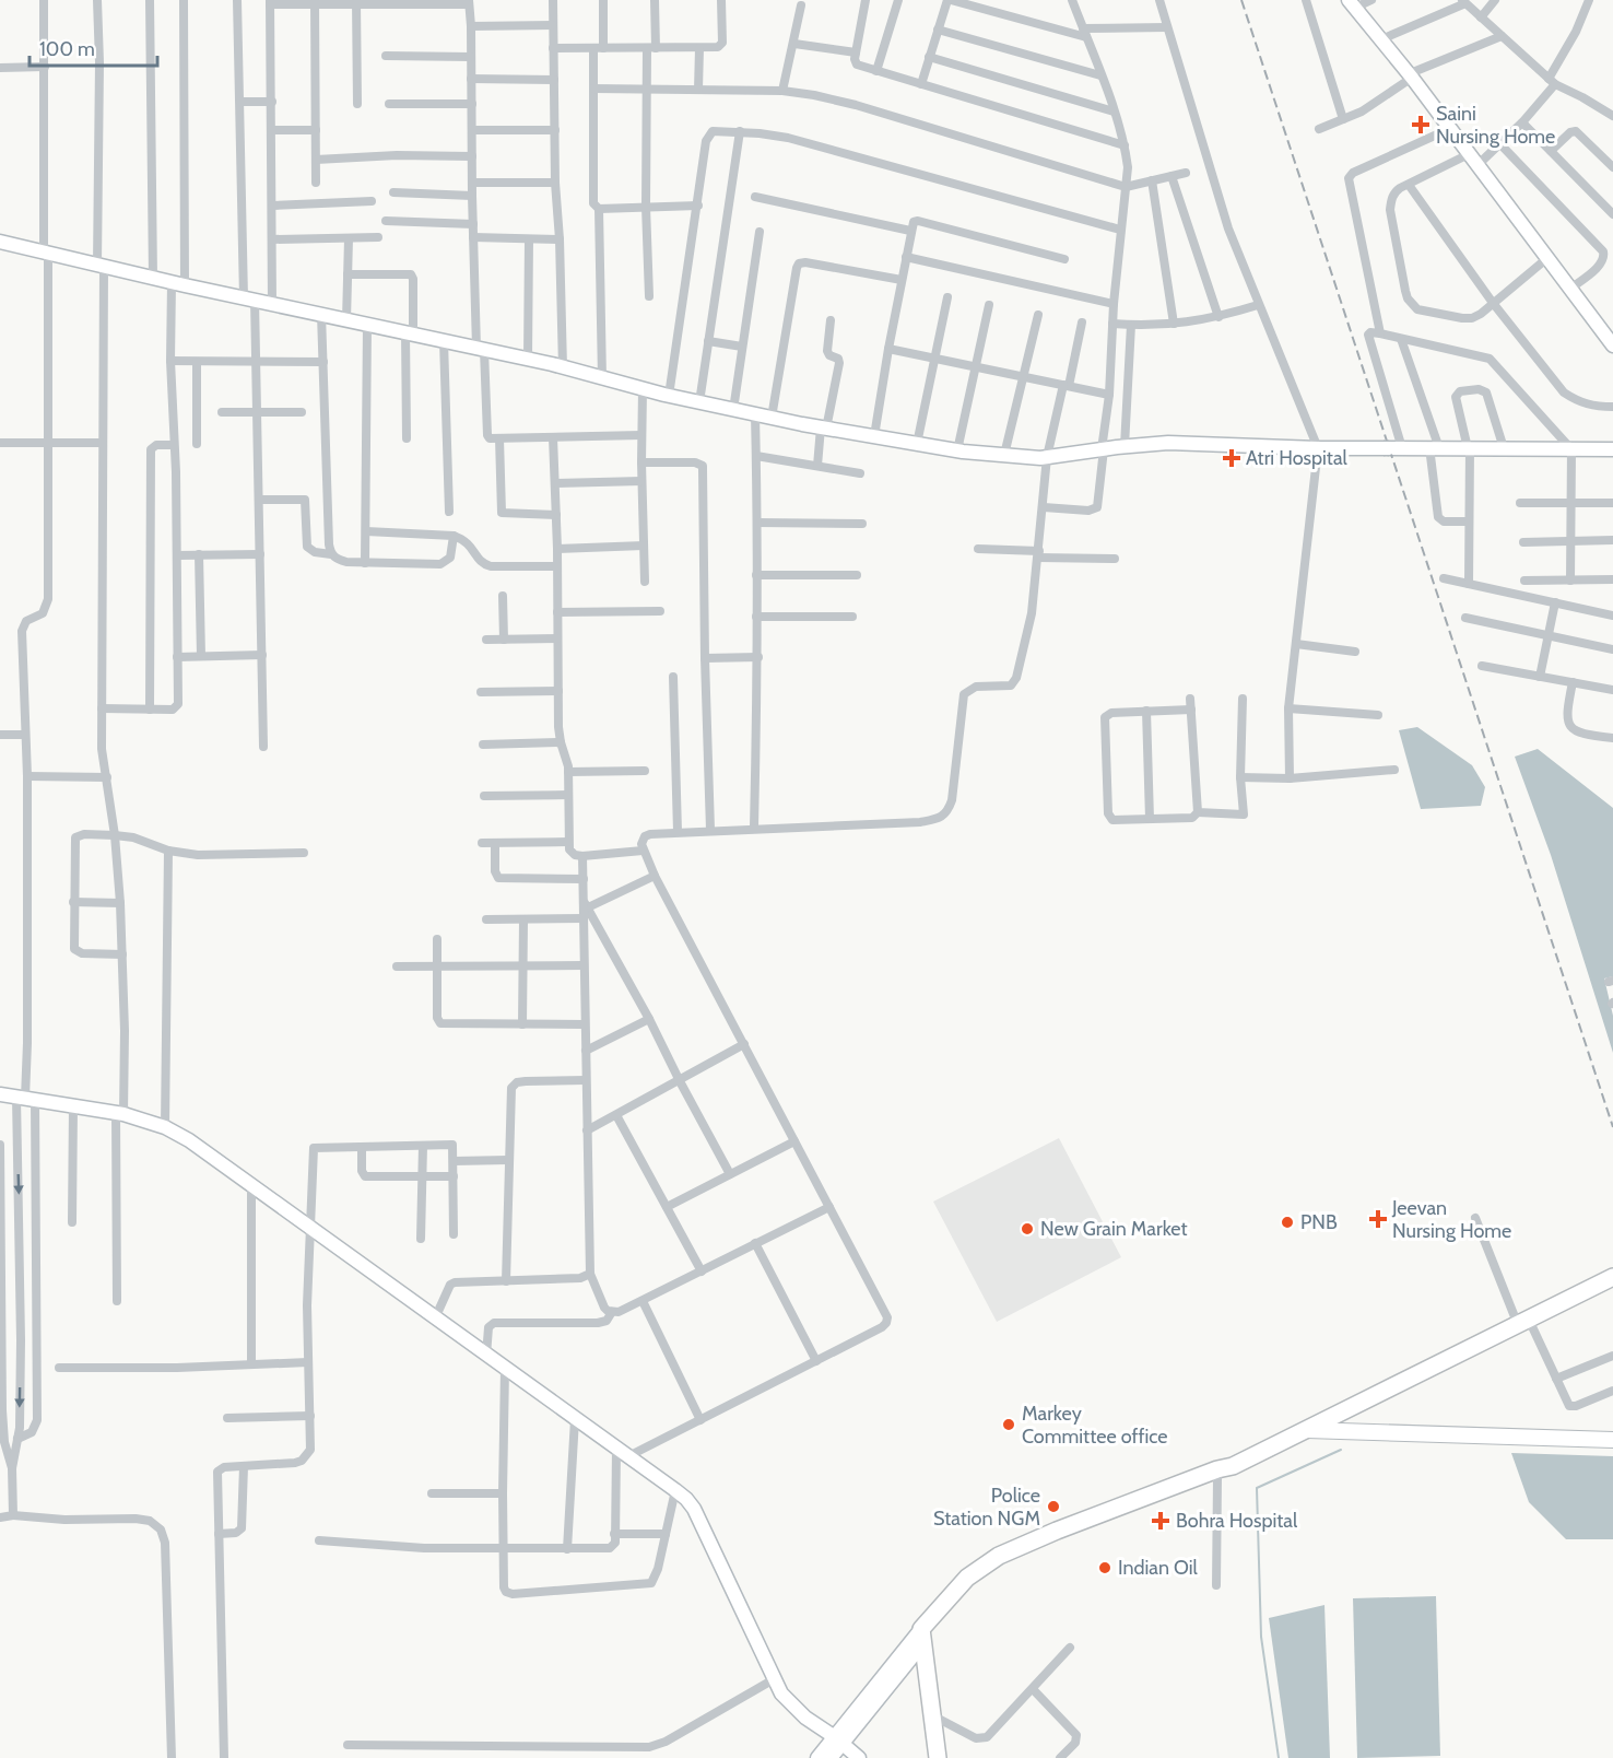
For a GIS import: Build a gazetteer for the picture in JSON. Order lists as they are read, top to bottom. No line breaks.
{"places":{"health":["Saini Nursing Home","Atri Hospital","Jeevan Nursing Home","Bohra Hospital"],"other":["PNB","New Grain Market","Markey Committee office","Police Station NGM","Indian Oil"]},"scale_bar":"100 m"}
